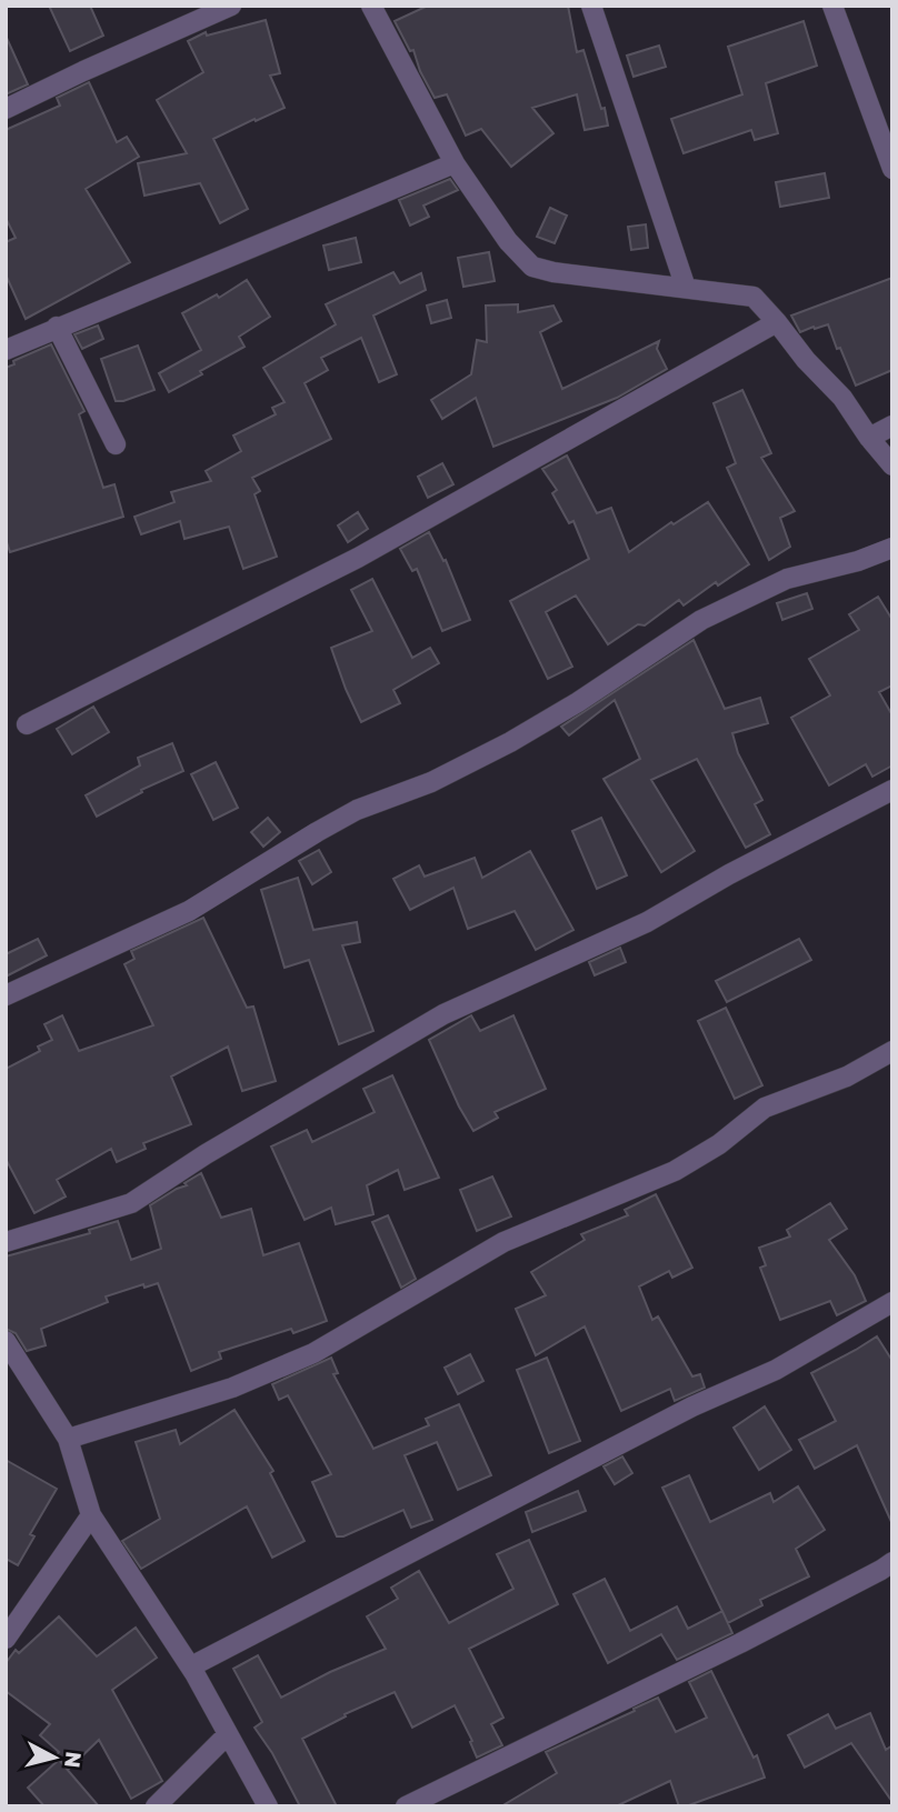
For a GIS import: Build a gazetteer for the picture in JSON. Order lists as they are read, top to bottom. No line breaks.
{"north":"right"}
